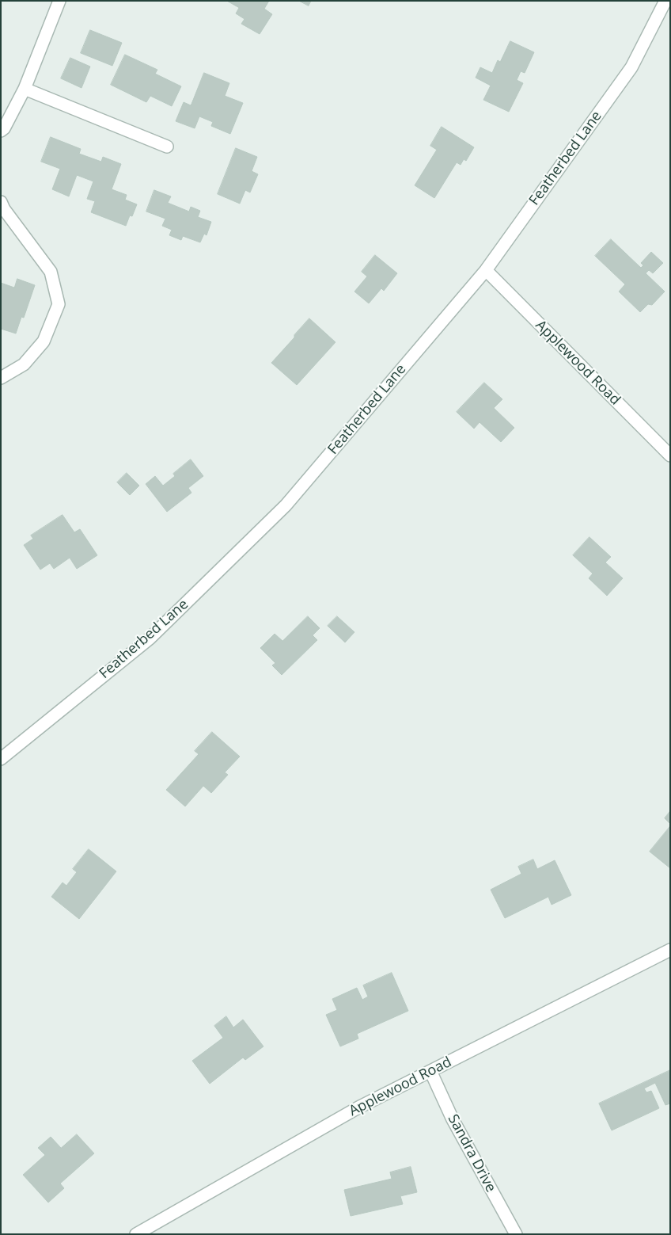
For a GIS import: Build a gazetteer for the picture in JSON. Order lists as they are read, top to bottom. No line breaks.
{"streets":{"street":["Featherbed Lane","Applewood Road","Sandra Drive"]},"crossings":[["Featherbed Lane","Applewood Road"],["Applewood Road","Sandra Drive"]]}
